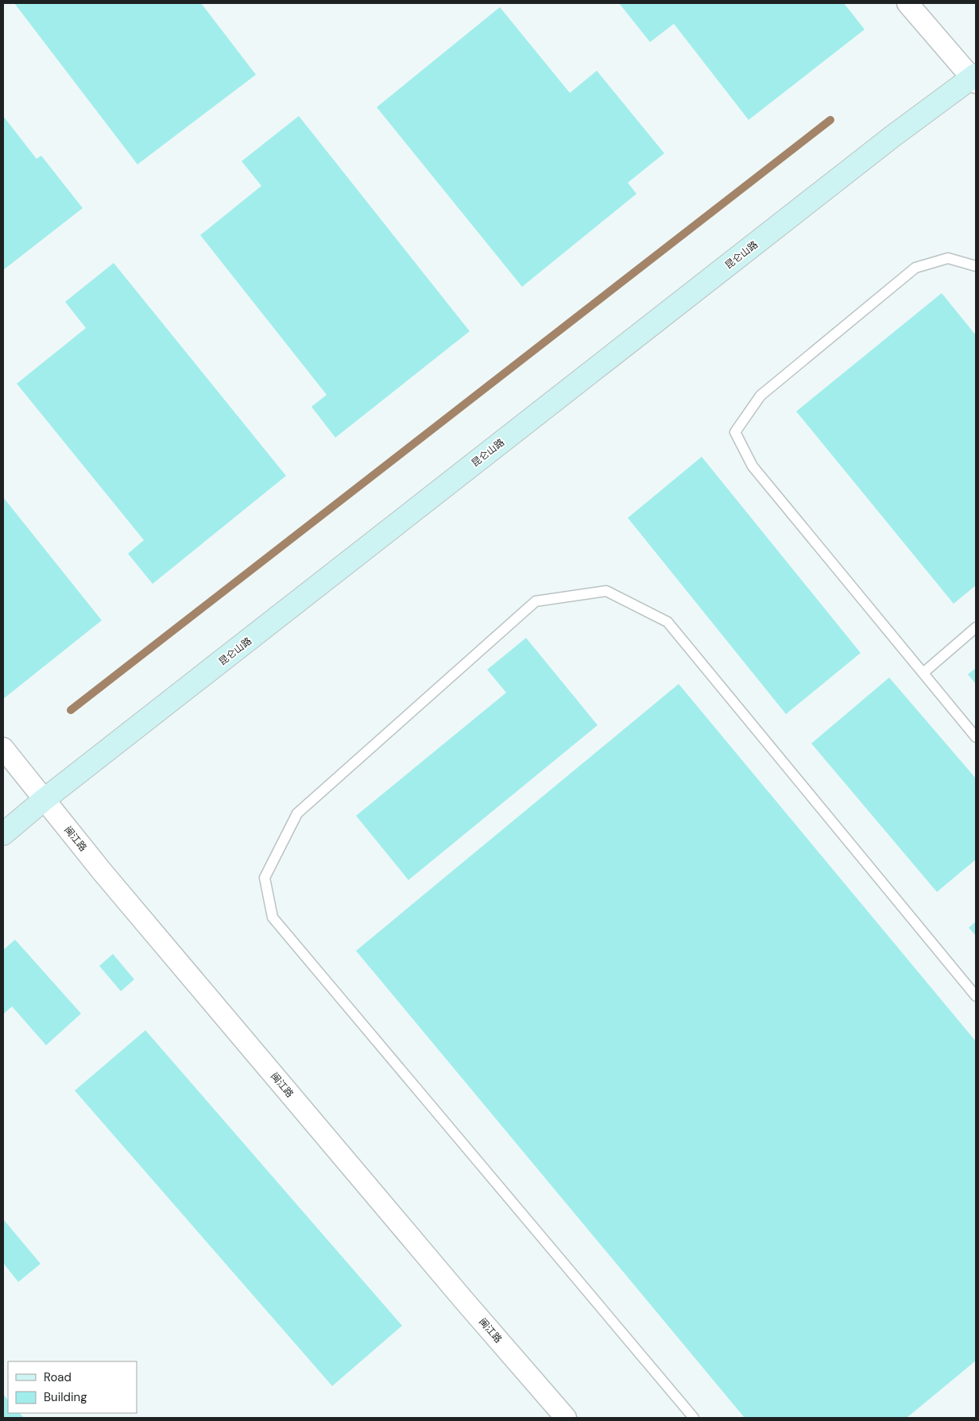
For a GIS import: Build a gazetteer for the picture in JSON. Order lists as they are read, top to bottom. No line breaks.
{"streets":{"main road":["昆仑山路"],"street":["闽江路"]},"crossings":[["昆仑山路","闽江路"]],"legend":["Road","Building"]}
